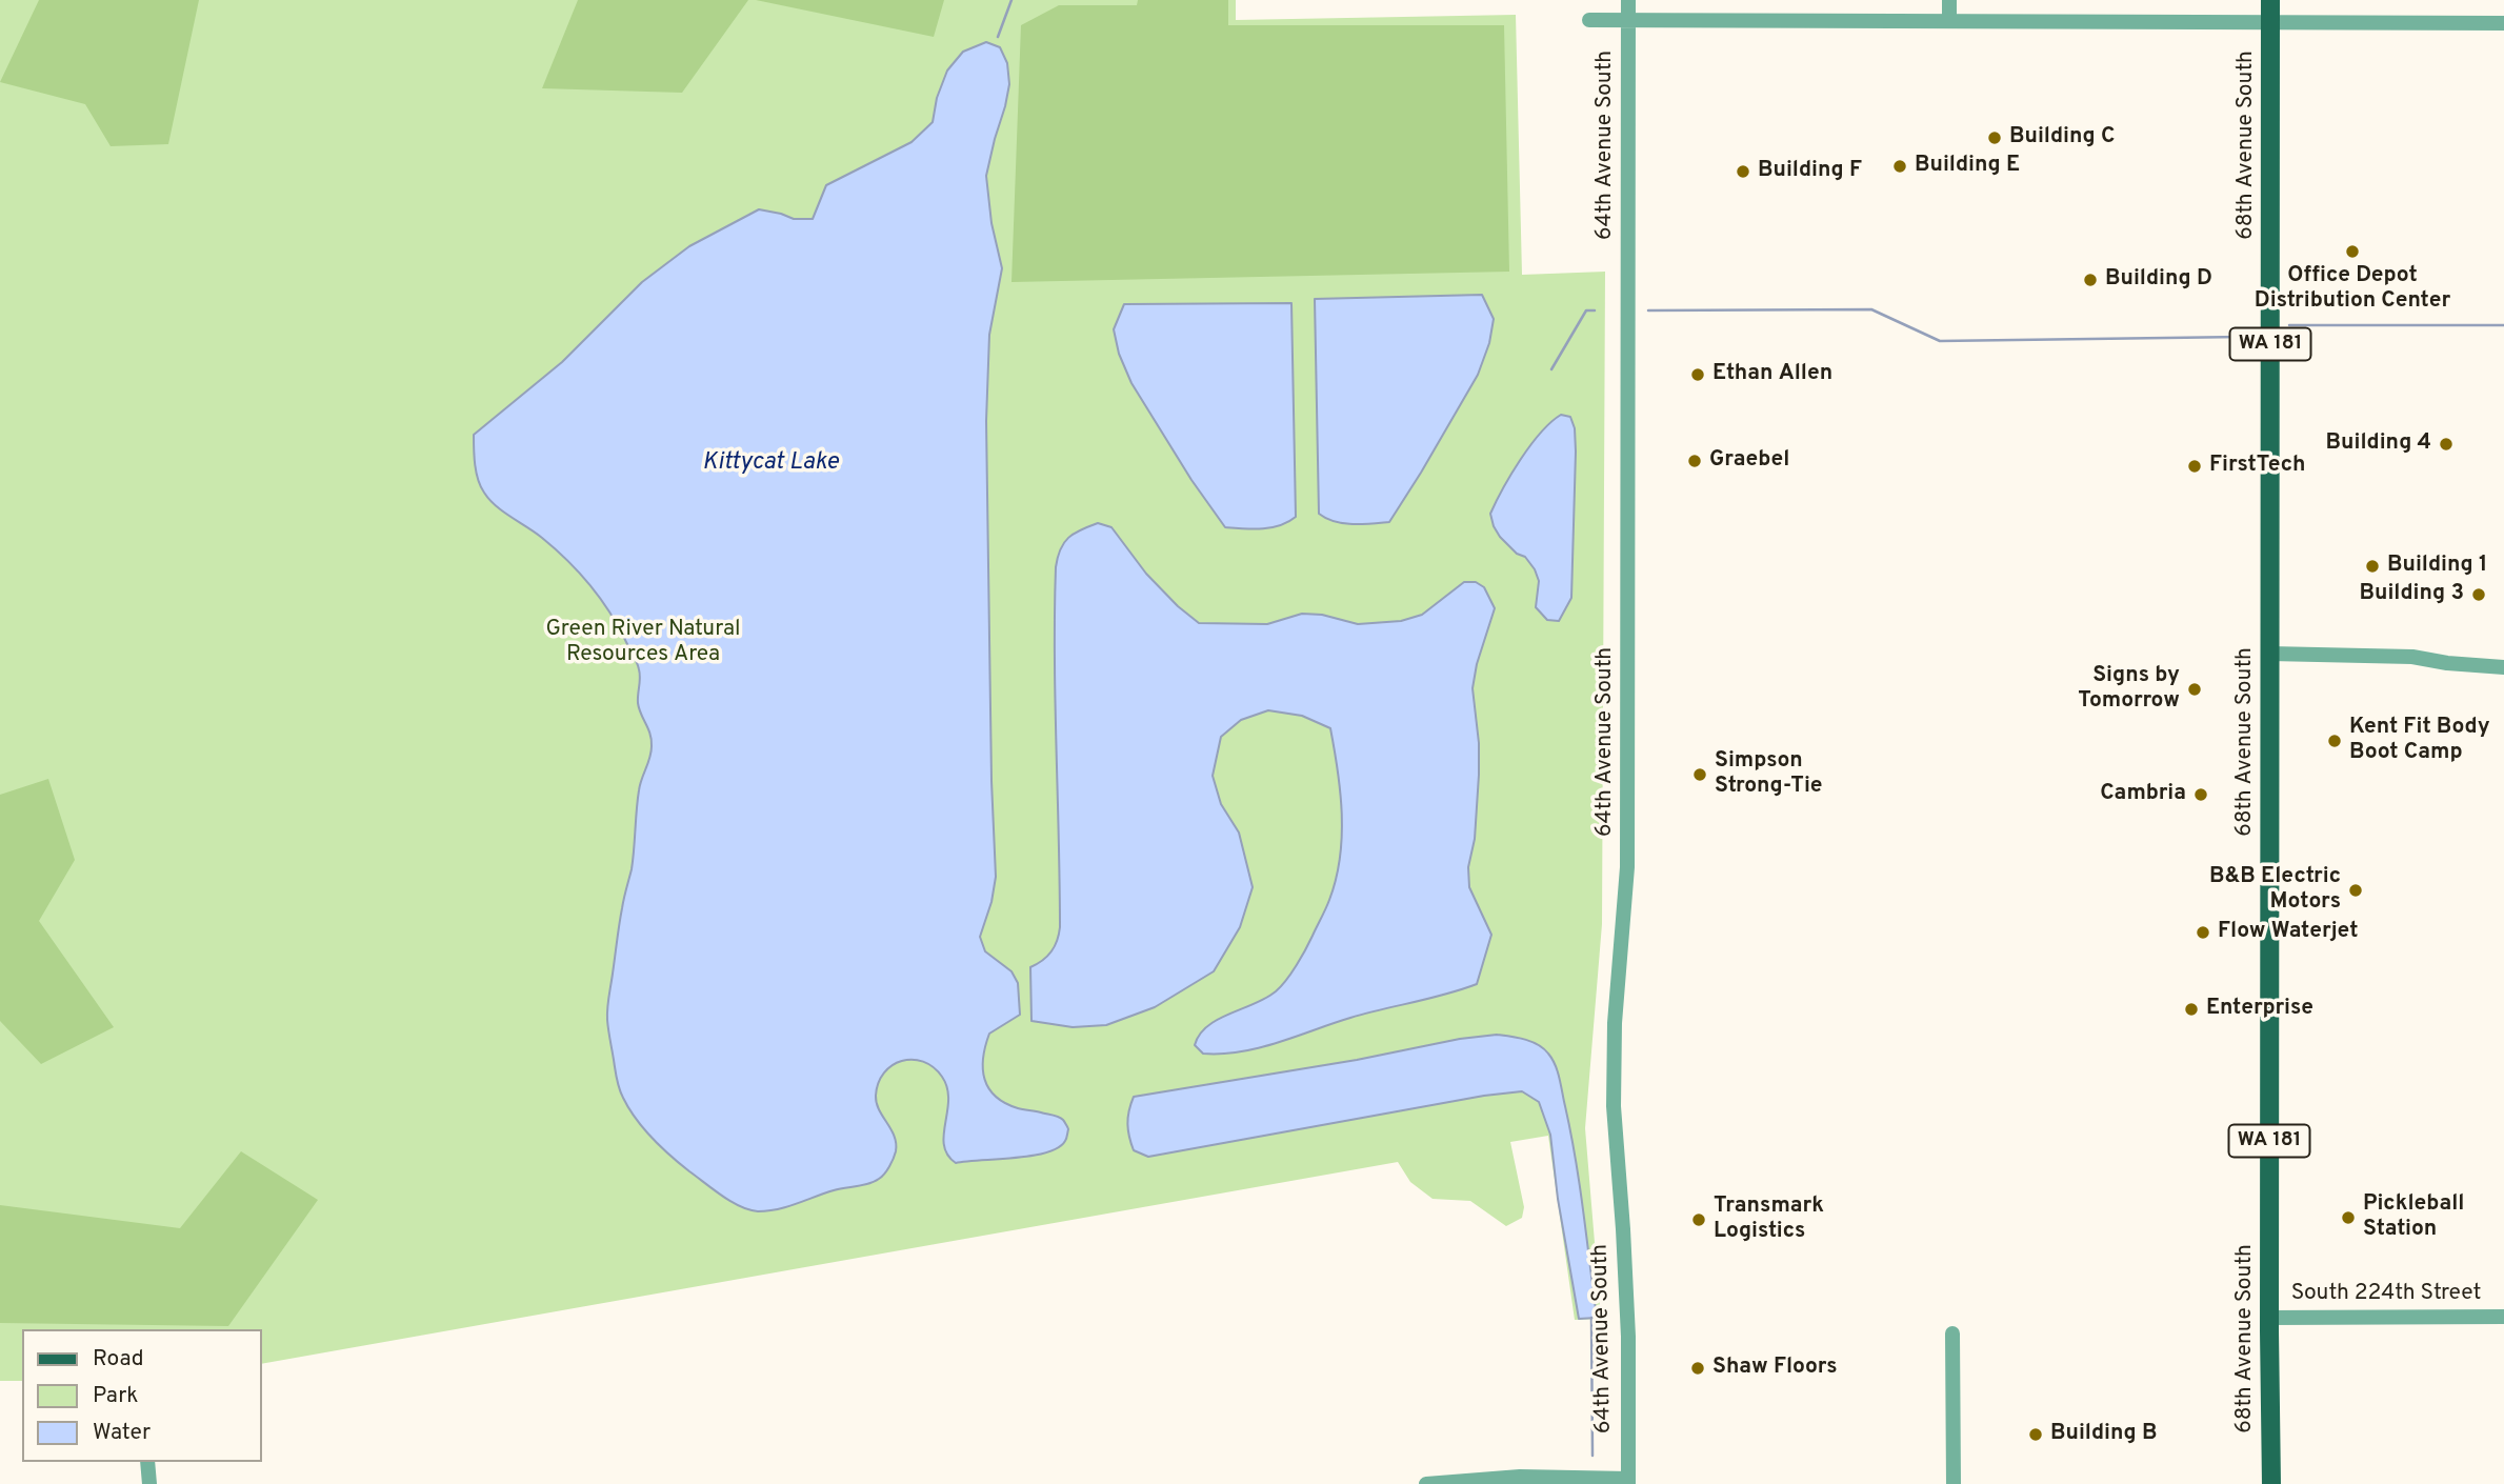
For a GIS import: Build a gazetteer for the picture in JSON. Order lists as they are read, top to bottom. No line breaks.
{"streets":{"main road":["68th Avenue South","WA 181"],"street":["64th Avenue South","South 224th Street"]},"crossings":[["68th Avenue South","South 224th Street"]],"water":["Kittycat Lake"],"parks":["Green River Natural Resources Area"],"places":["Building C","Building E","Building F","Office Depot Distribution Center","Building D","Ethan Allen","Building 4","Graebel","FirstTech","Building 1","Building 3","Signs by Tomorrow","Kent Fit Body Boot Camp","Simpson Strong-Tie","Cambria","B&B Electric Motors","Flow Waterjet","Enterprise","Pickleball Station","Transmark Logistics","Shaw Floors","Building B"],"legend":["Road","Park","Water"]}
